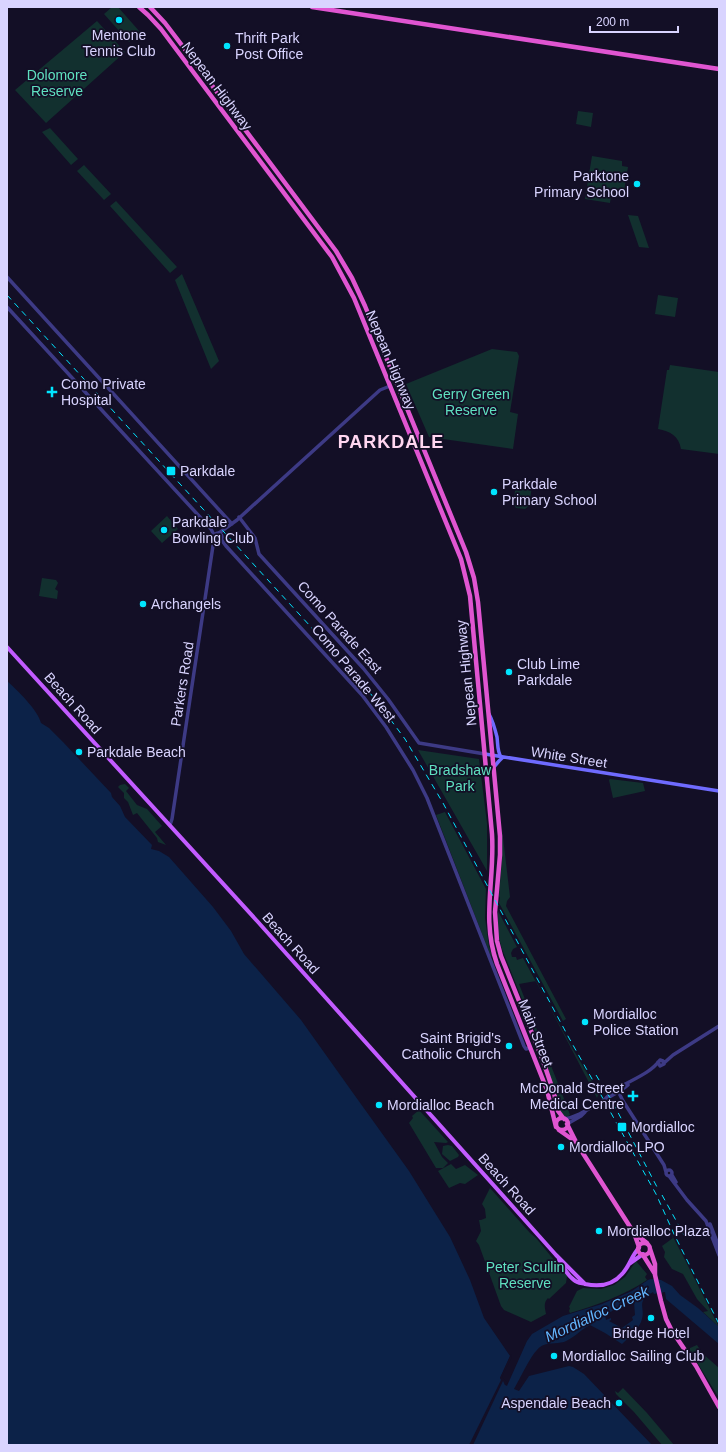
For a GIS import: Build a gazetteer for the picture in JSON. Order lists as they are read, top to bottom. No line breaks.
{"streets":{"highway":["Nepean Highway","Main Street"],"main road":["Beach Road","White Street"],"street":["Como Parade East","Como Parade West","Parkers Road"]},"crossings":[["Nepean Highway","Parkers Road"],["Nepean Highway","White Street"],["Nepean Highway","Main Street"],["Como Parade East","Parkers Road"],["Como Parade East","White Street"],["Como Parade West","Parkers Road"],["Como Parade West","Main Street"],["Parkers Road","Beach Road"]],"districts":["PARKDALE"],"water":["Mordialloc Creek"],"parks":["Dolomore Reserve","Gerry Green Reserve","Bradshaw Park","Peter Scullin Reserve"],"places":{"other":["Mentone Tennis Club","Thrift Park Post Office","Parktone Primary School","Parkdale Primary School","Parkdale Bowling Club","Archangels","Club Lime Parkdale","Parkdale Beach","Mordialloc Police Station","Saint Brigid's Catholic Church","Mordialloc Beach","Mordialloc LPO","Mordialloc Plaza","Bridge Hotel","Mordialloc Sailing Club","Aspendale Beach"],"health":["Como Private Hospital","McDonald Street Medical Centre"],"transit":["Parkdale","Mordialloc"]},"scale_bar":"200 m"}
